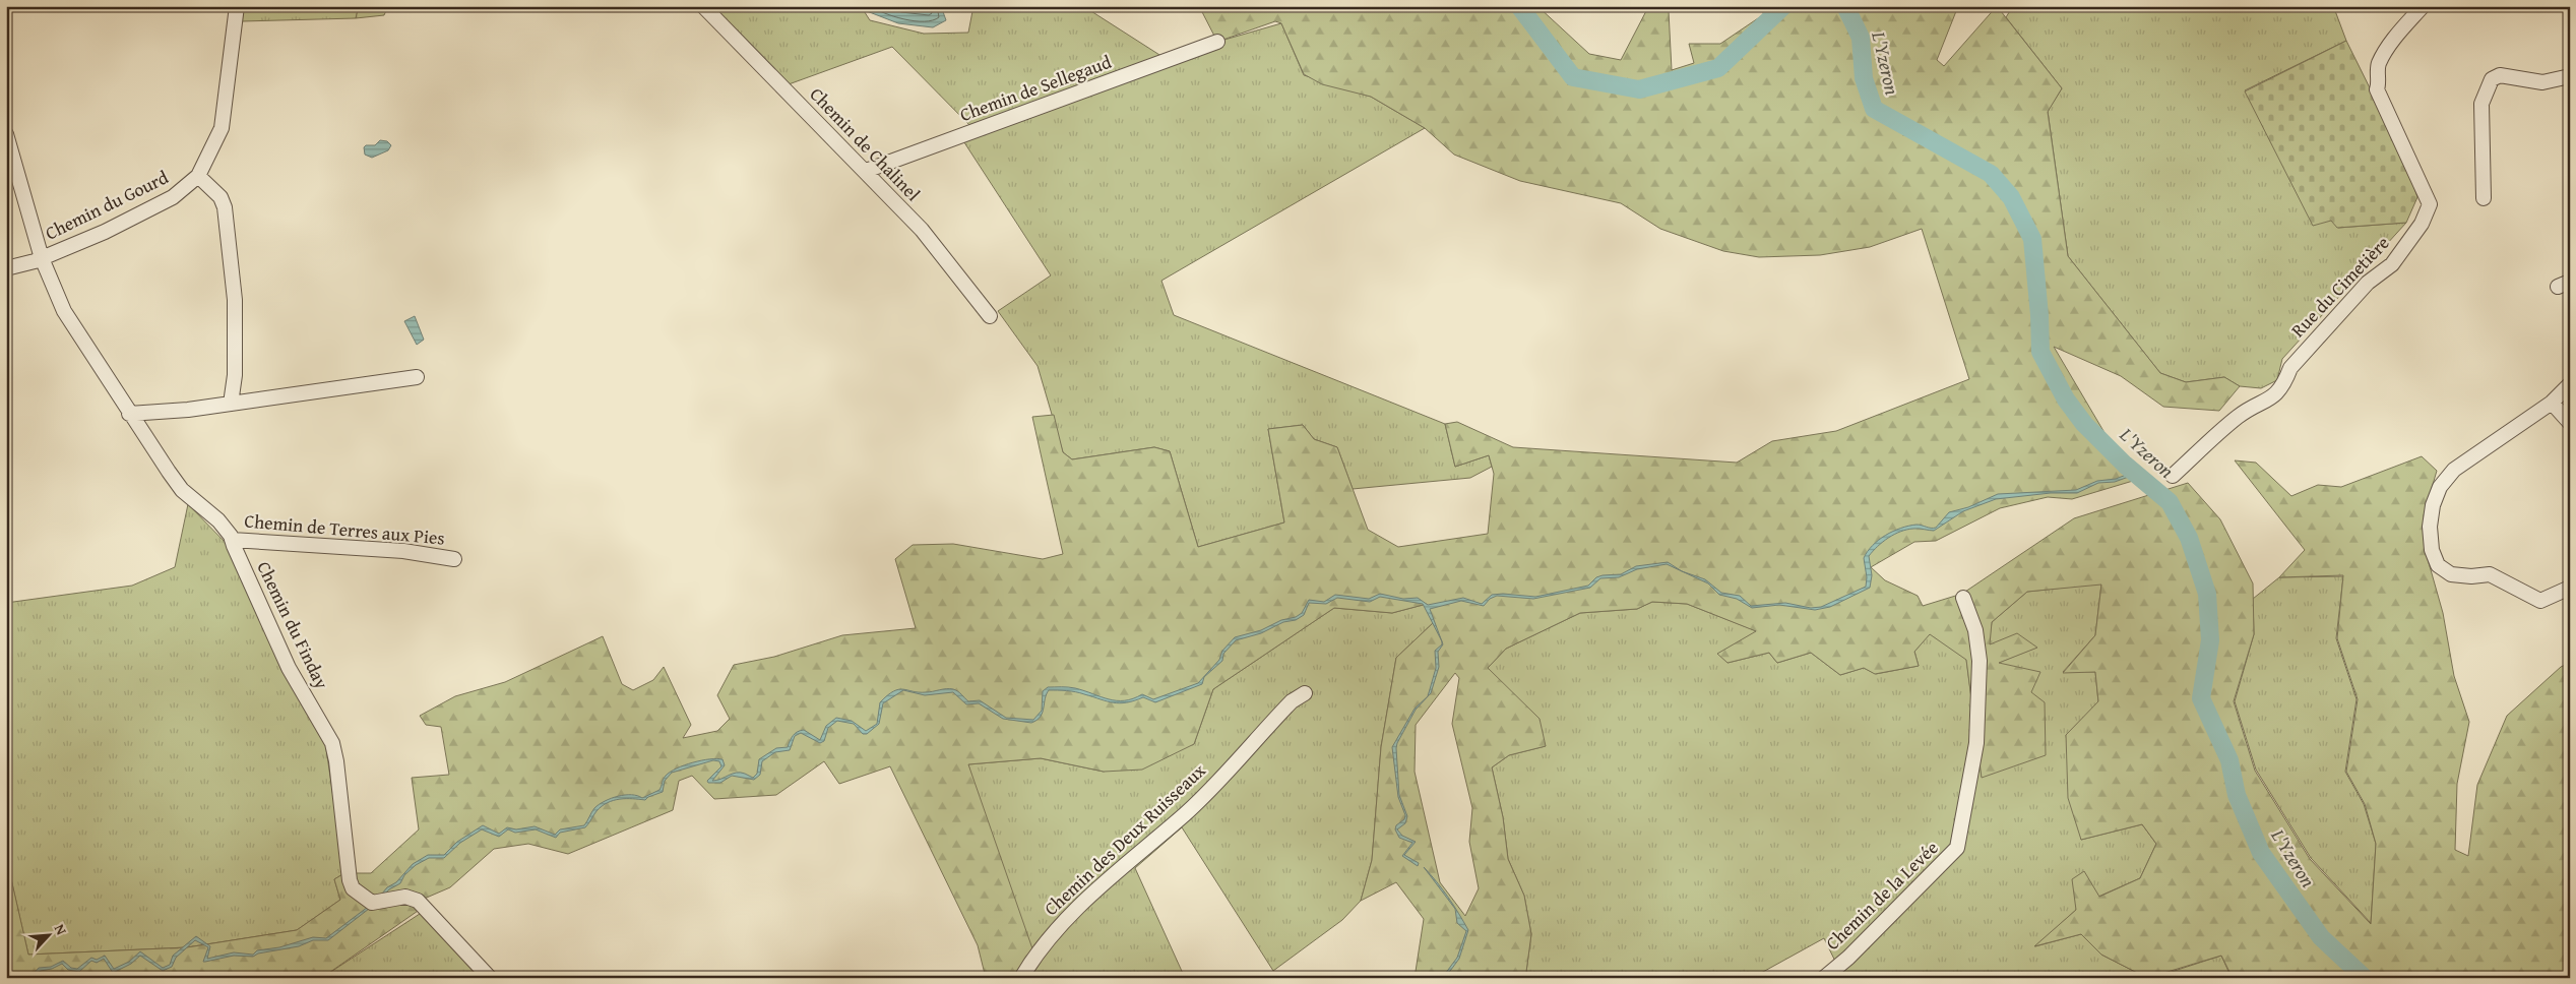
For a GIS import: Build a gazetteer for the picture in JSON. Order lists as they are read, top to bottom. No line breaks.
{"streets":{"street":["Chemin de Sellegaud","Chemin de Chalinel","Chemin du Gourd","Rue du Cimetière","Chemin de Terres aux Pies","Chemin du Finday","Chemin des Deux Ruisseaux","Chemin de la Levée"]},"crossings":[["Chemin de Sellegaud","Chemin de Chalinel"],["Chemin du Gourd","Chemin du Finday"],["Chemin de Terres aux Pies","Chemin du Finday"]],"water":["L'Yzeron"],"north":"top right"}
